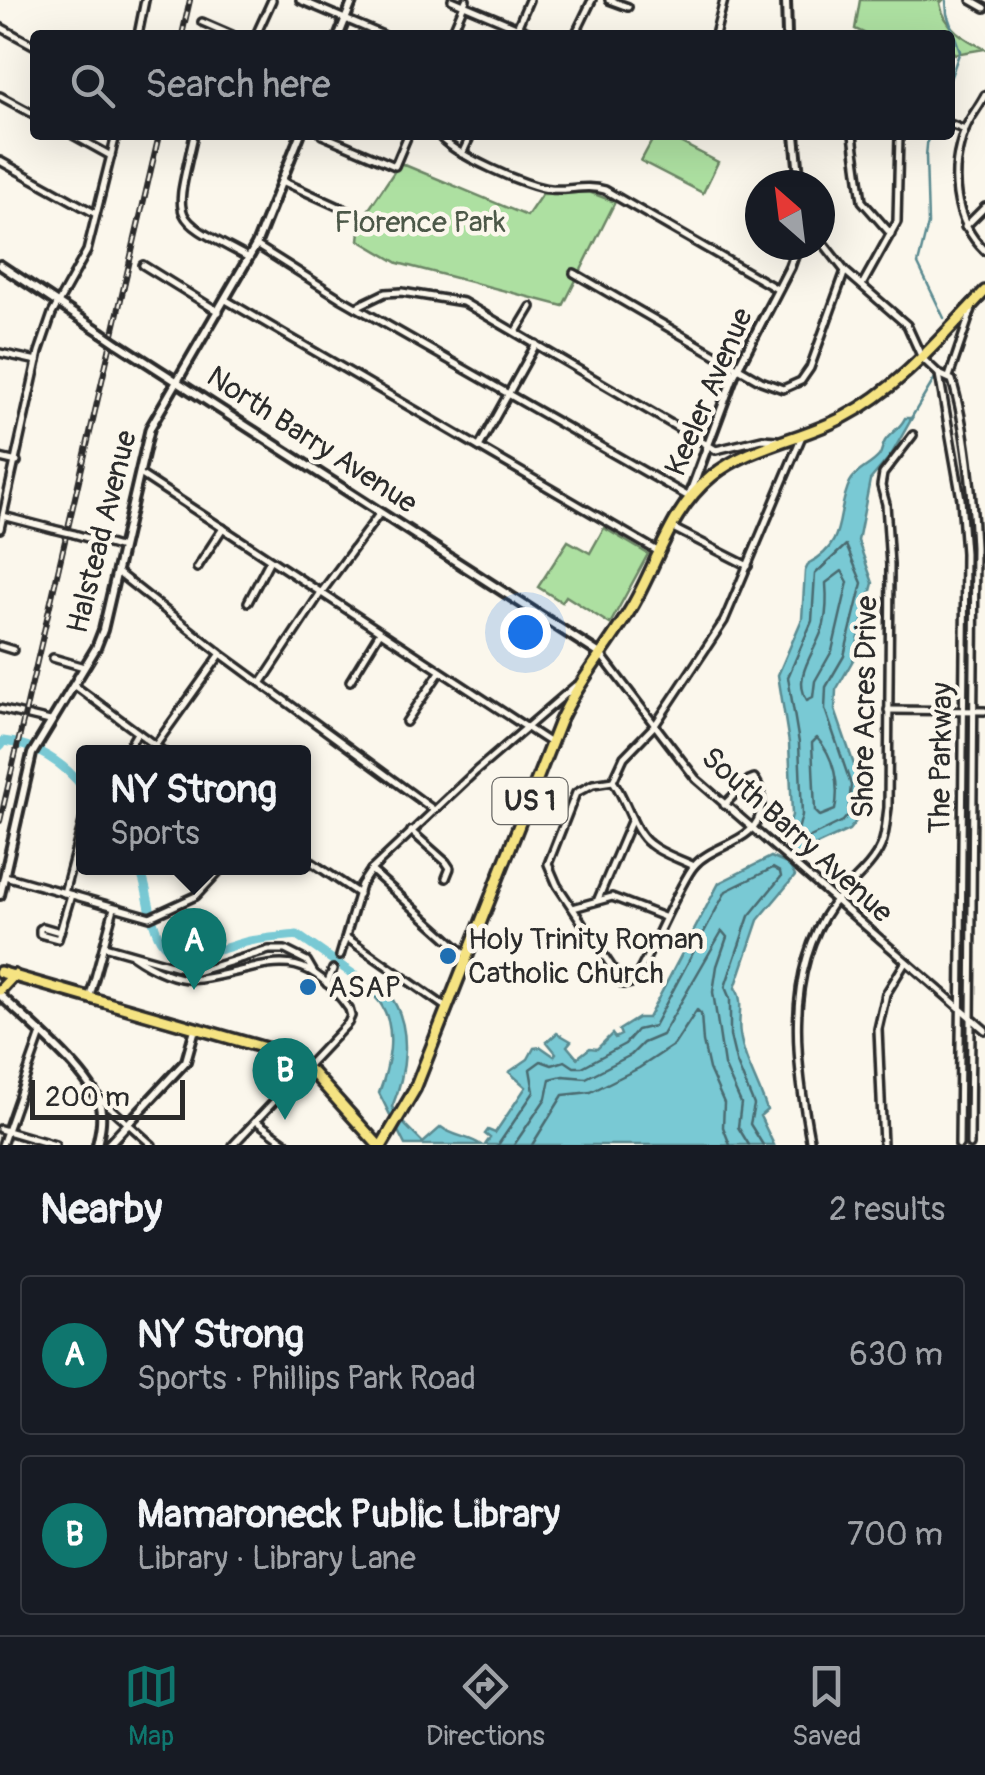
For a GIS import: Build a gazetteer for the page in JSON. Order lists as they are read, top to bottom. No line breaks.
{"streets":{"main road":["US 1"],"street":["Keeler Avenue","North Barry Avenue","Halstead Avenue","Shore Acres Drive","The Parkway","South Barry Avenue"]},"crossings":[["Keeler Avenue","US 1"],["North Barry Avenue","Halstead Avenue"],["North Barry Avenue","US 1"],["North Barry Avenue","South Barry Avenue"],["Shore Acres Drive","South Barry Avenue"],["The Parkway","South Barry Avenue"],["US 1","South Barry Avenue"]],"parks":["Florence Park"],"places":["Holy Trinity Roman Catholic Church","ASAP"],"scale_bar":"200 m","north":"top left","page":{"search":"Search here","popup":["NY Strong","Sports"],"pins":["A","B"],"scale":"200 m","heading":["Nearby","2 results"],"list":[{"mark":"A","name":"NY Strong","note":"Sports · Phillips Park Road","value":"630 m"},{"mark":"B","name":"Mamaroneck Public Library","note":"Library · Library Lane","value":"700 m"}],"nav":["Map","Directions","Saved"]}}
